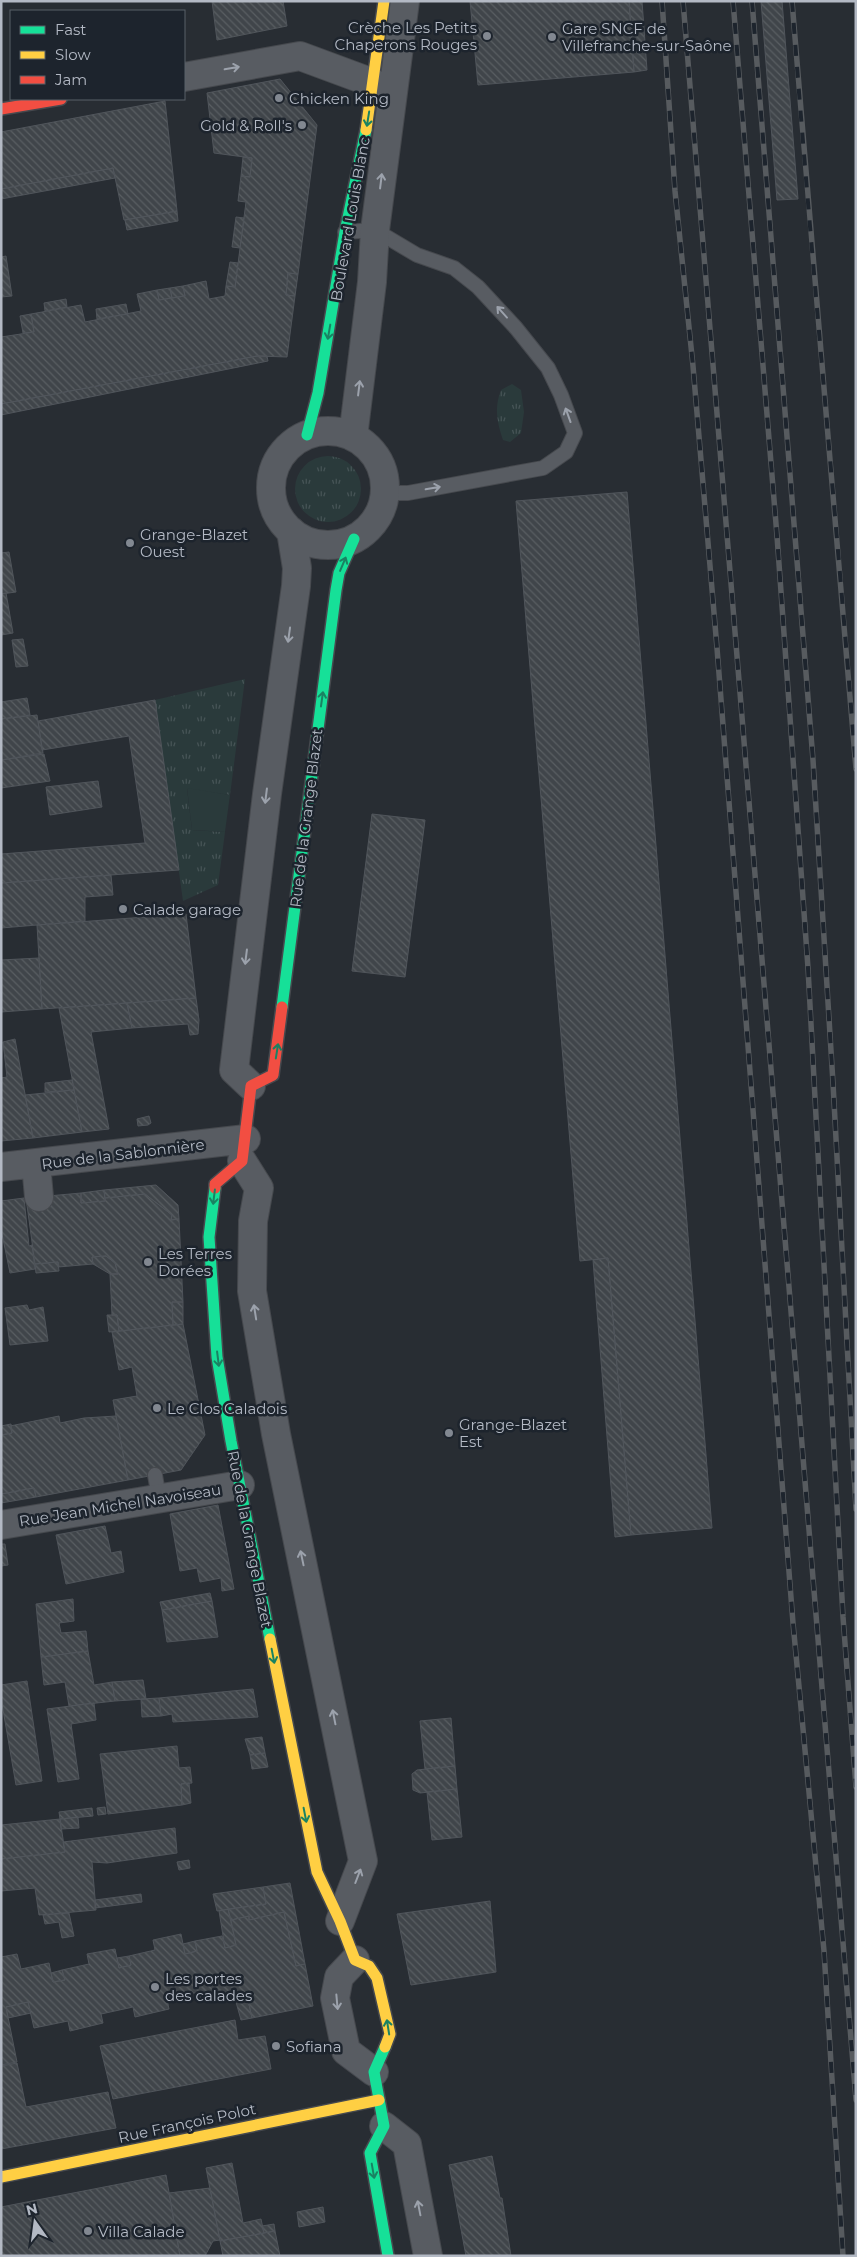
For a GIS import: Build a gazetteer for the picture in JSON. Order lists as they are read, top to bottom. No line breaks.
{"streets":{"street":["Boulevard Louis Blanc","Rue de la Grange Blazet","Rue de la Sablonnière","Rue Jean Michel Navoiseau","Rue François Polot"]},"crossings":[["Boulevard Louis Blanc","Rue de la Grange Blazet"],["Rue de la Grange Blazet","Rue de la Sablonnière"],["Rue de la Grange Blazet","Rue Jean Michel Navoiseau"]],"places":["Crèche Les Petits Chaperons Rouges","Gare SNCF de Villefranche-sur-Saône","Chicken King","Gold & Roll's","Grange-Blazet Ouest","Calade garage","Les Terres Dorées","Le Clos Caladois","Grange-Blazet Est","Les portes des calades","Sofiana","Villa Calade"],"legend":["Fast","Slow","Jam"],"north":"top"}
